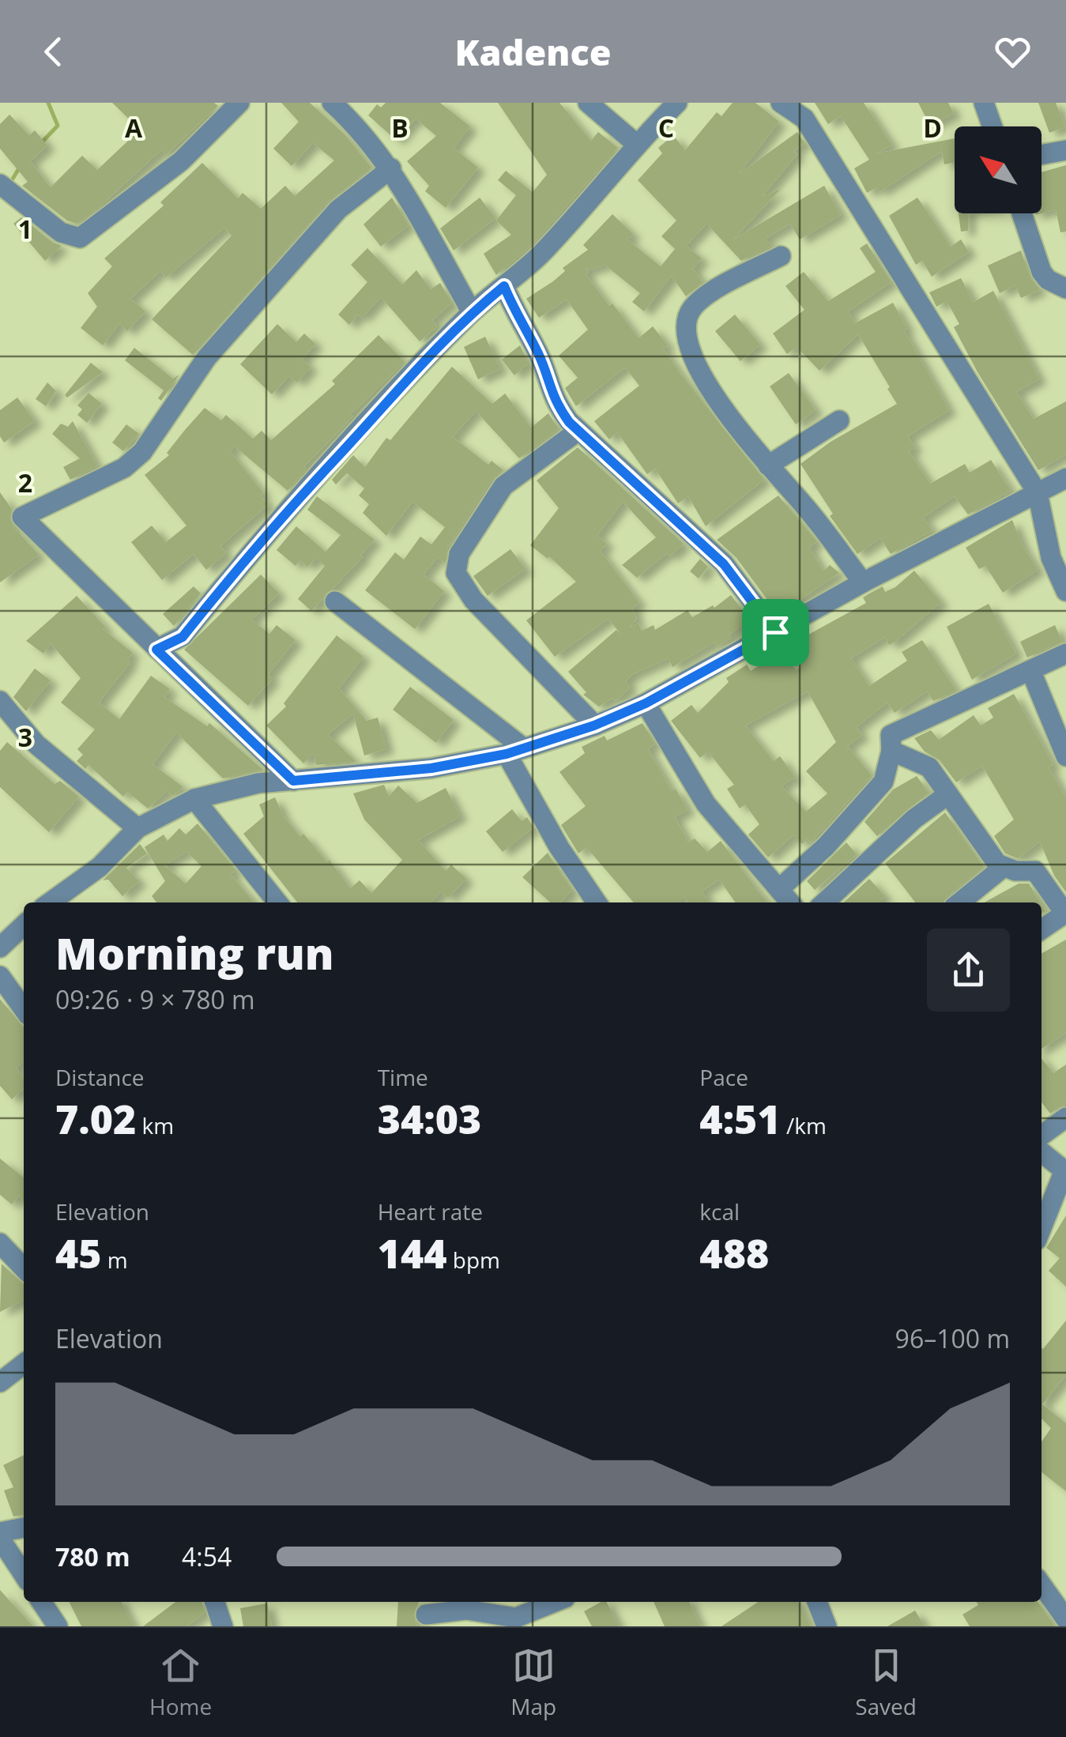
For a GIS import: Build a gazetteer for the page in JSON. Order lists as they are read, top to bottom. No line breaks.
{"north":"top left","page":{"header":"Kadence","heading":["Morning run","09:26 · 9 × 780 m"],"stats":[["Distance","7.02 km"],["Time","34:03"],["Pace","4:51 /km"],["Elevation","45 m"],["Heart rate","144 bpm"],["kcal","488"]],"chart":["Elevation","96–100 m"],"list":[{"name":"780 m","note":"4:54"}],"tabs":["Home","Map","Saved"]},"grid":{"columns":["A","B","C","D"],"rows":["1","2","3"]}}
